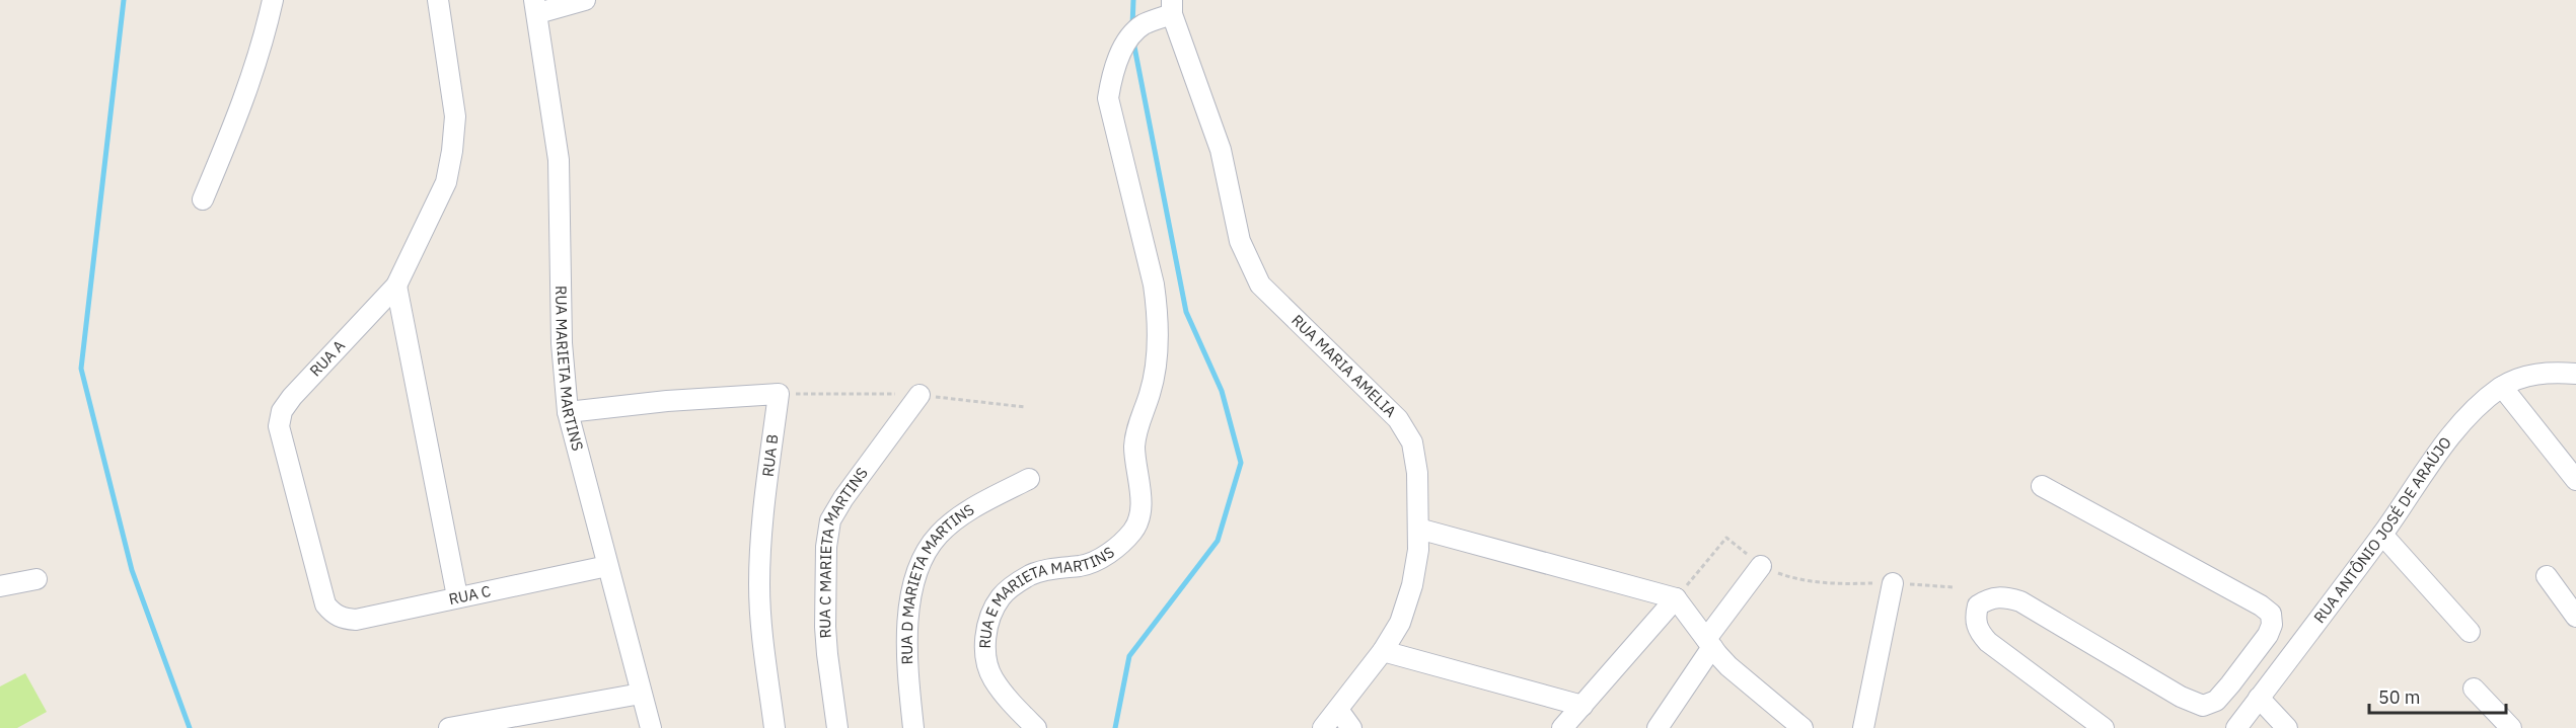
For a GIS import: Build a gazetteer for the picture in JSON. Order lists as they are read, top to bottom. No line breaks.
{"streets":{"street":["RUA A","RUA MARIA AMELIA","RUA MARIETA MARTINS","RUA B","RUA ANTÔNIO JOSÉ DE ARAÚJO","RUA C MARIETA MARTINS","RUA D MARIETA MARTINS","RUA C","RUA E MARIETA MARTINS"]},"crossings":[["RUA A","RUA C"],["RUA MARIA AMELIA","RUA E MARIETA MARTINS"],["RUA MARIETA MARTINS","RUA B"],["RUA MARIETA MARTINS","RUA C"]],"scale_bar":"50 m"}
